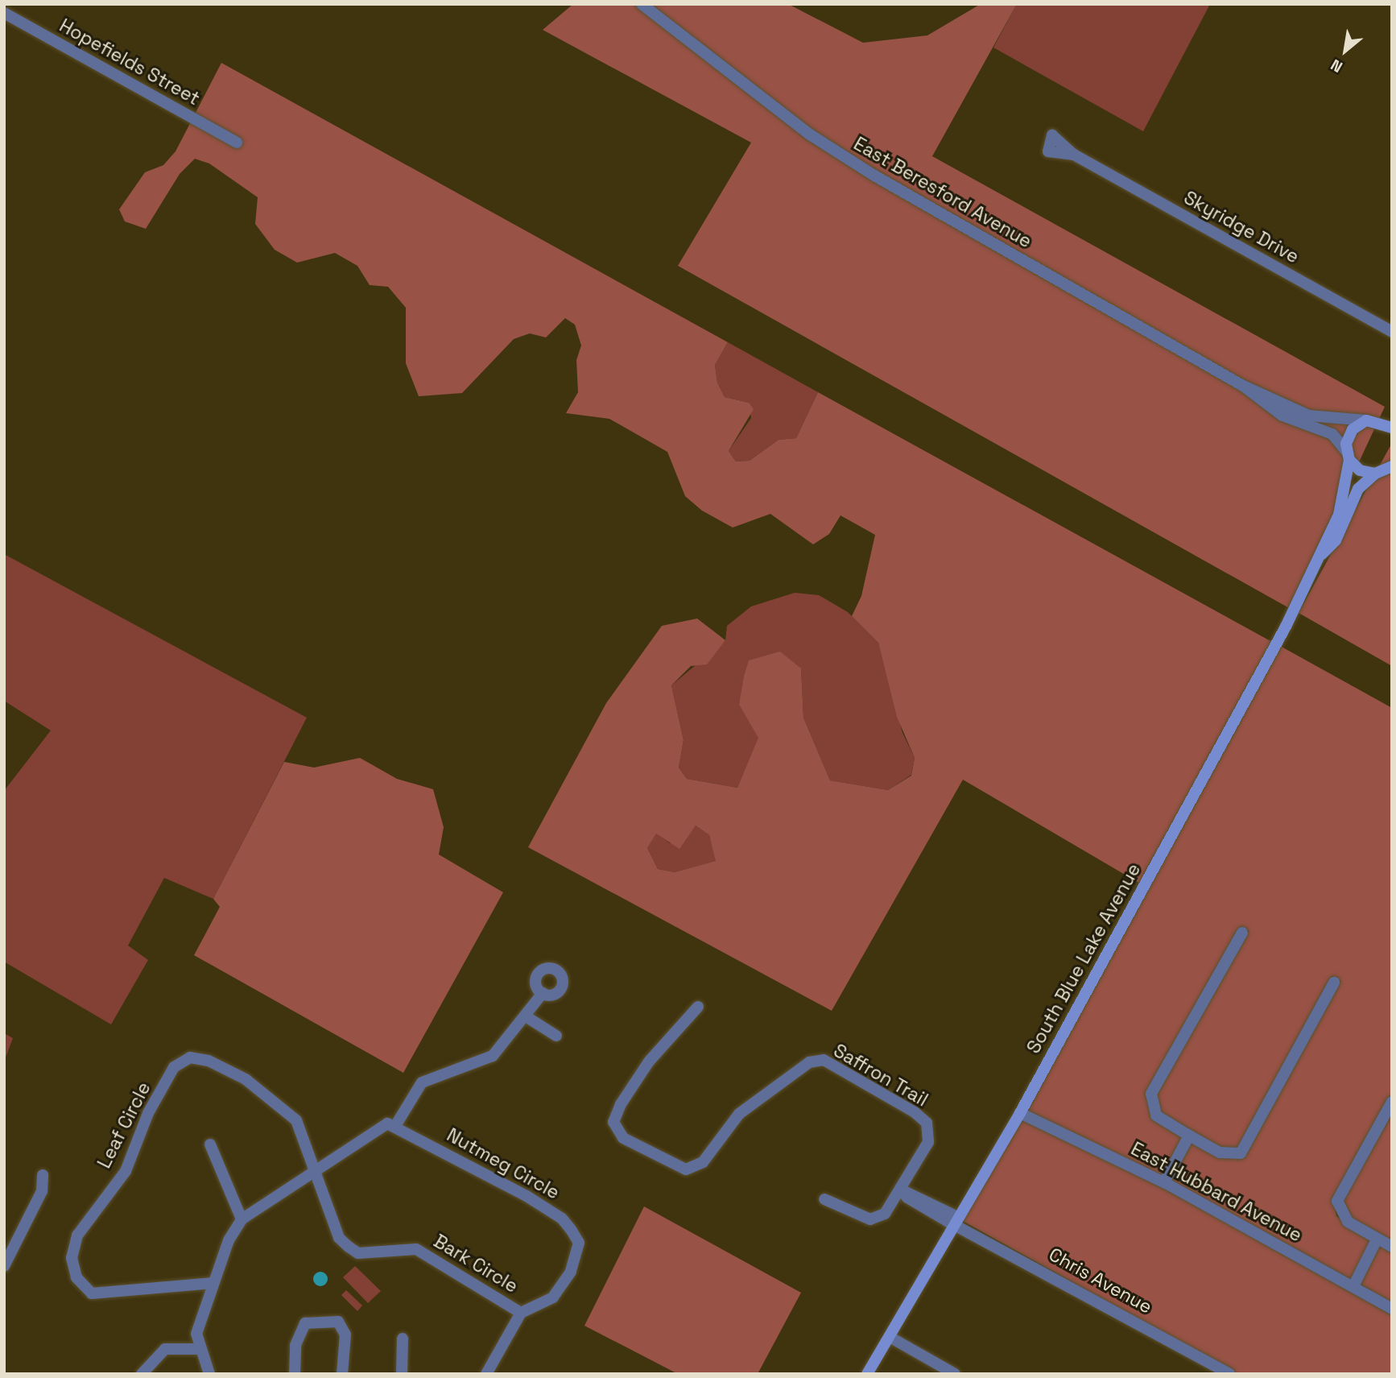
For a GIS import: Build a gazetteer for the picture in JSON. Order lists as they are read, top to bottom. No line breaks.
{"streets":{"main road":["South Blue Lake Avenue"],"street":["Hopefields Street","East Beresford Avenue","Skyridge Drive","Saffron Trail","Leaf Circle","Nutmeg Circle","East Hubbard Avenue","Bark Circle","Chris Avenue"]},"crossings":[["East Beresford Avenue","South Blue Lake Avenue"],["South Blue Lake Avenue","East Hubbard Avenue"],["South Blue Lake Avenue","Chris Avenue"],["Saffron Trail","Chris Avenue"],["Leaf Circle","Bark Circle"],["Nutmeg Circle","Bark Circle"]],"north":"bottom left"}
